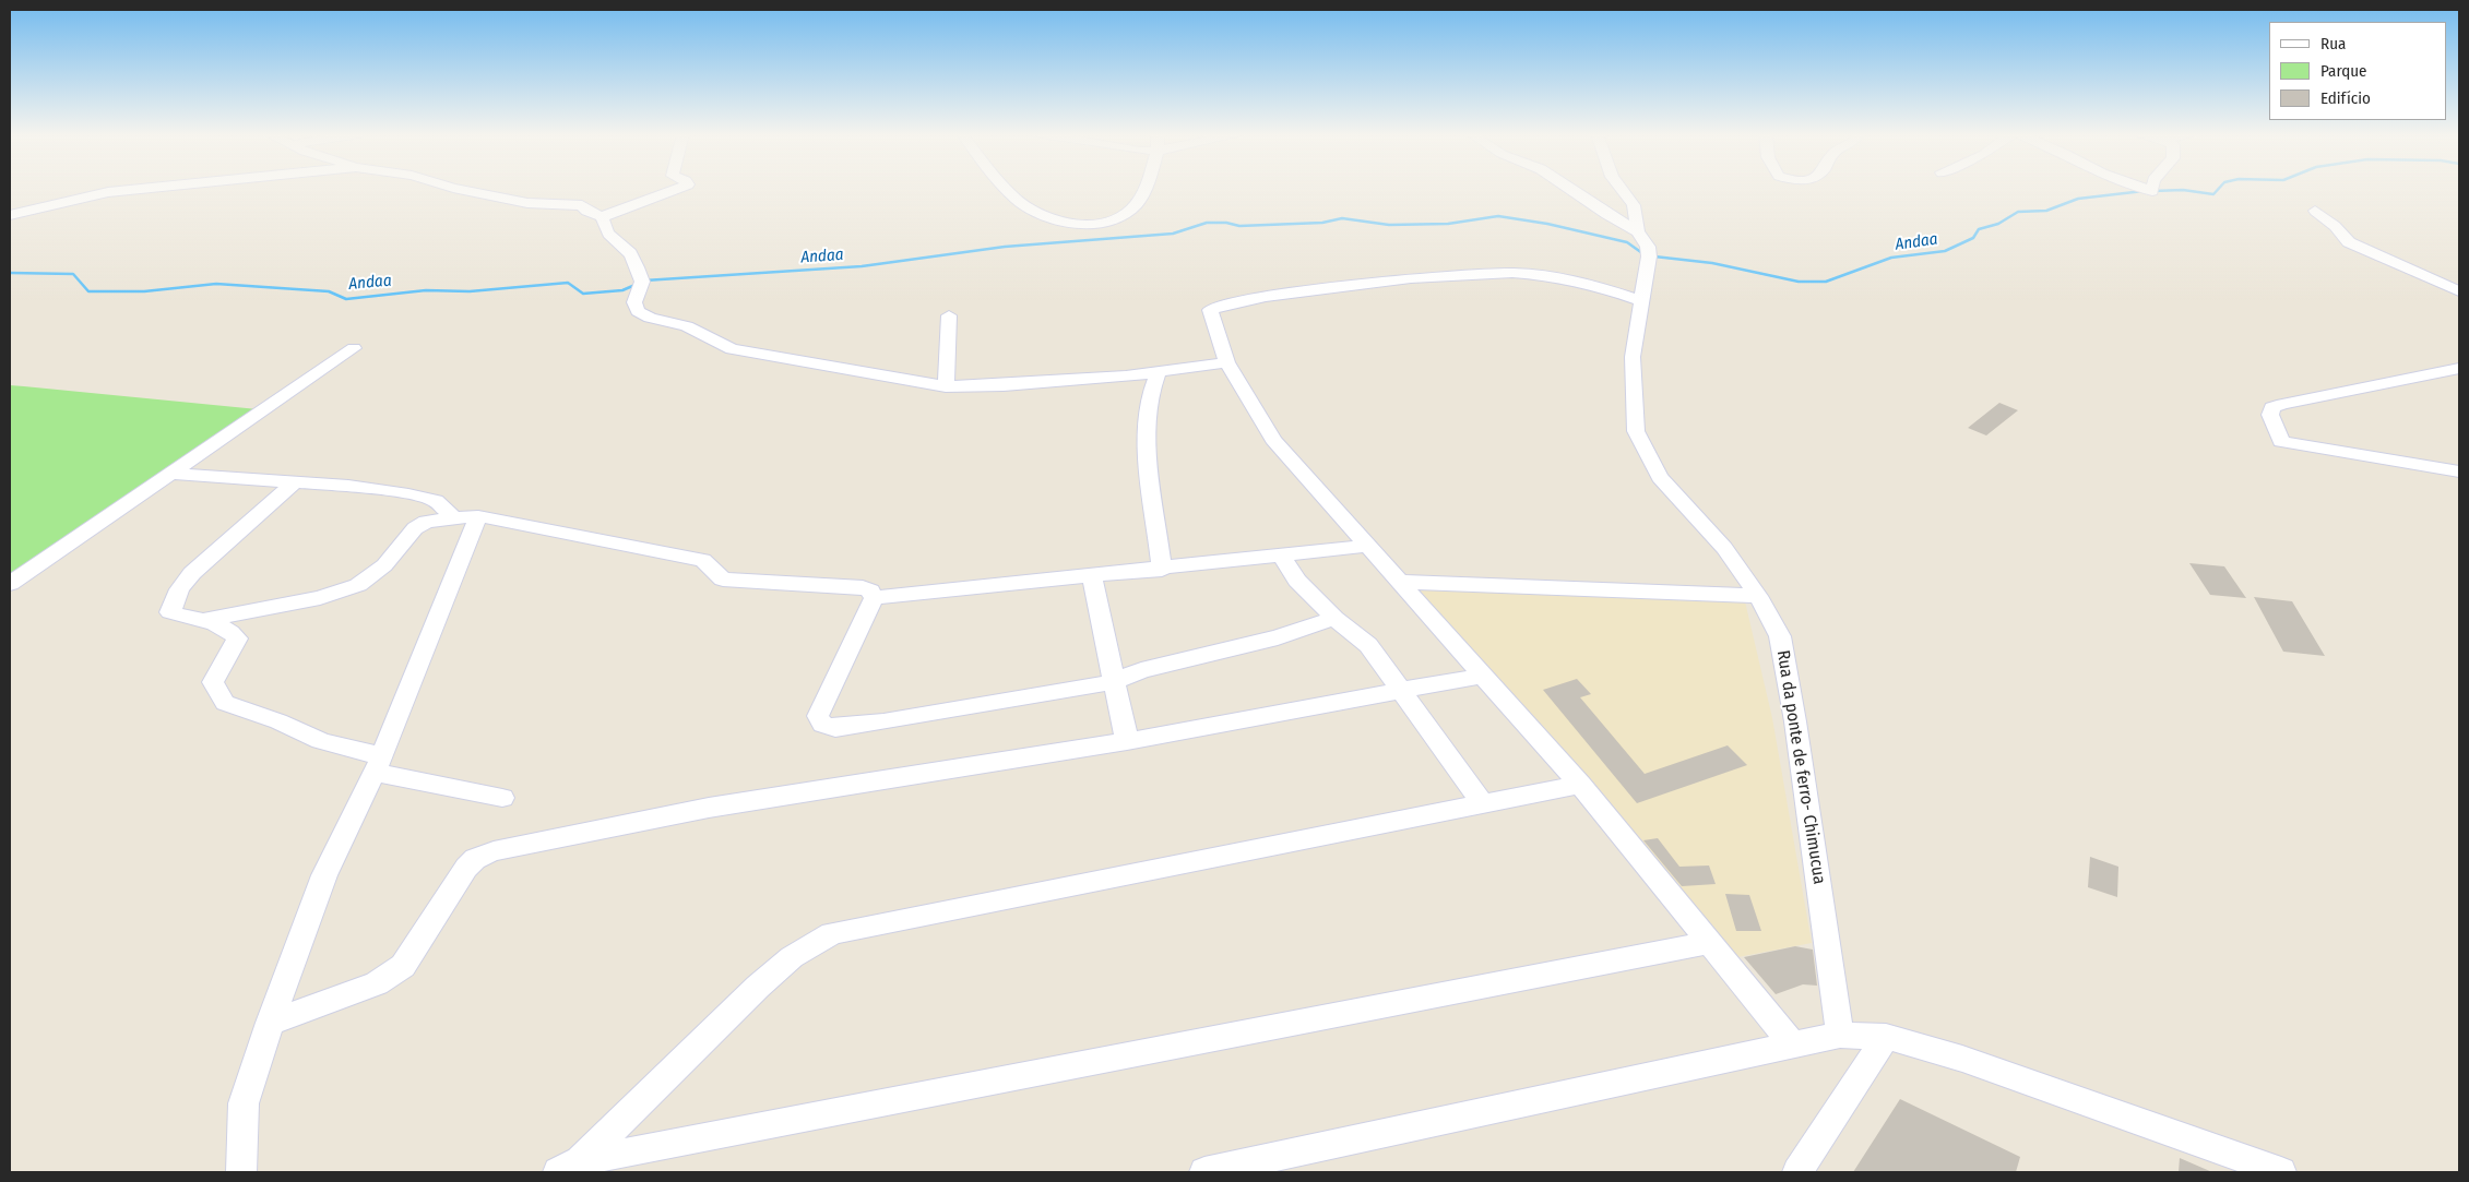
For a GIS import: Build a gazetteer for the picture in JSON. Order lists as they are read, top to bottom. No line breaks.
{"streets":{"street":["Rua da ponte de ferro- Chimucua"]},"water":["Andaa"],"legend":["Rua","Parque","Edifício"]}
